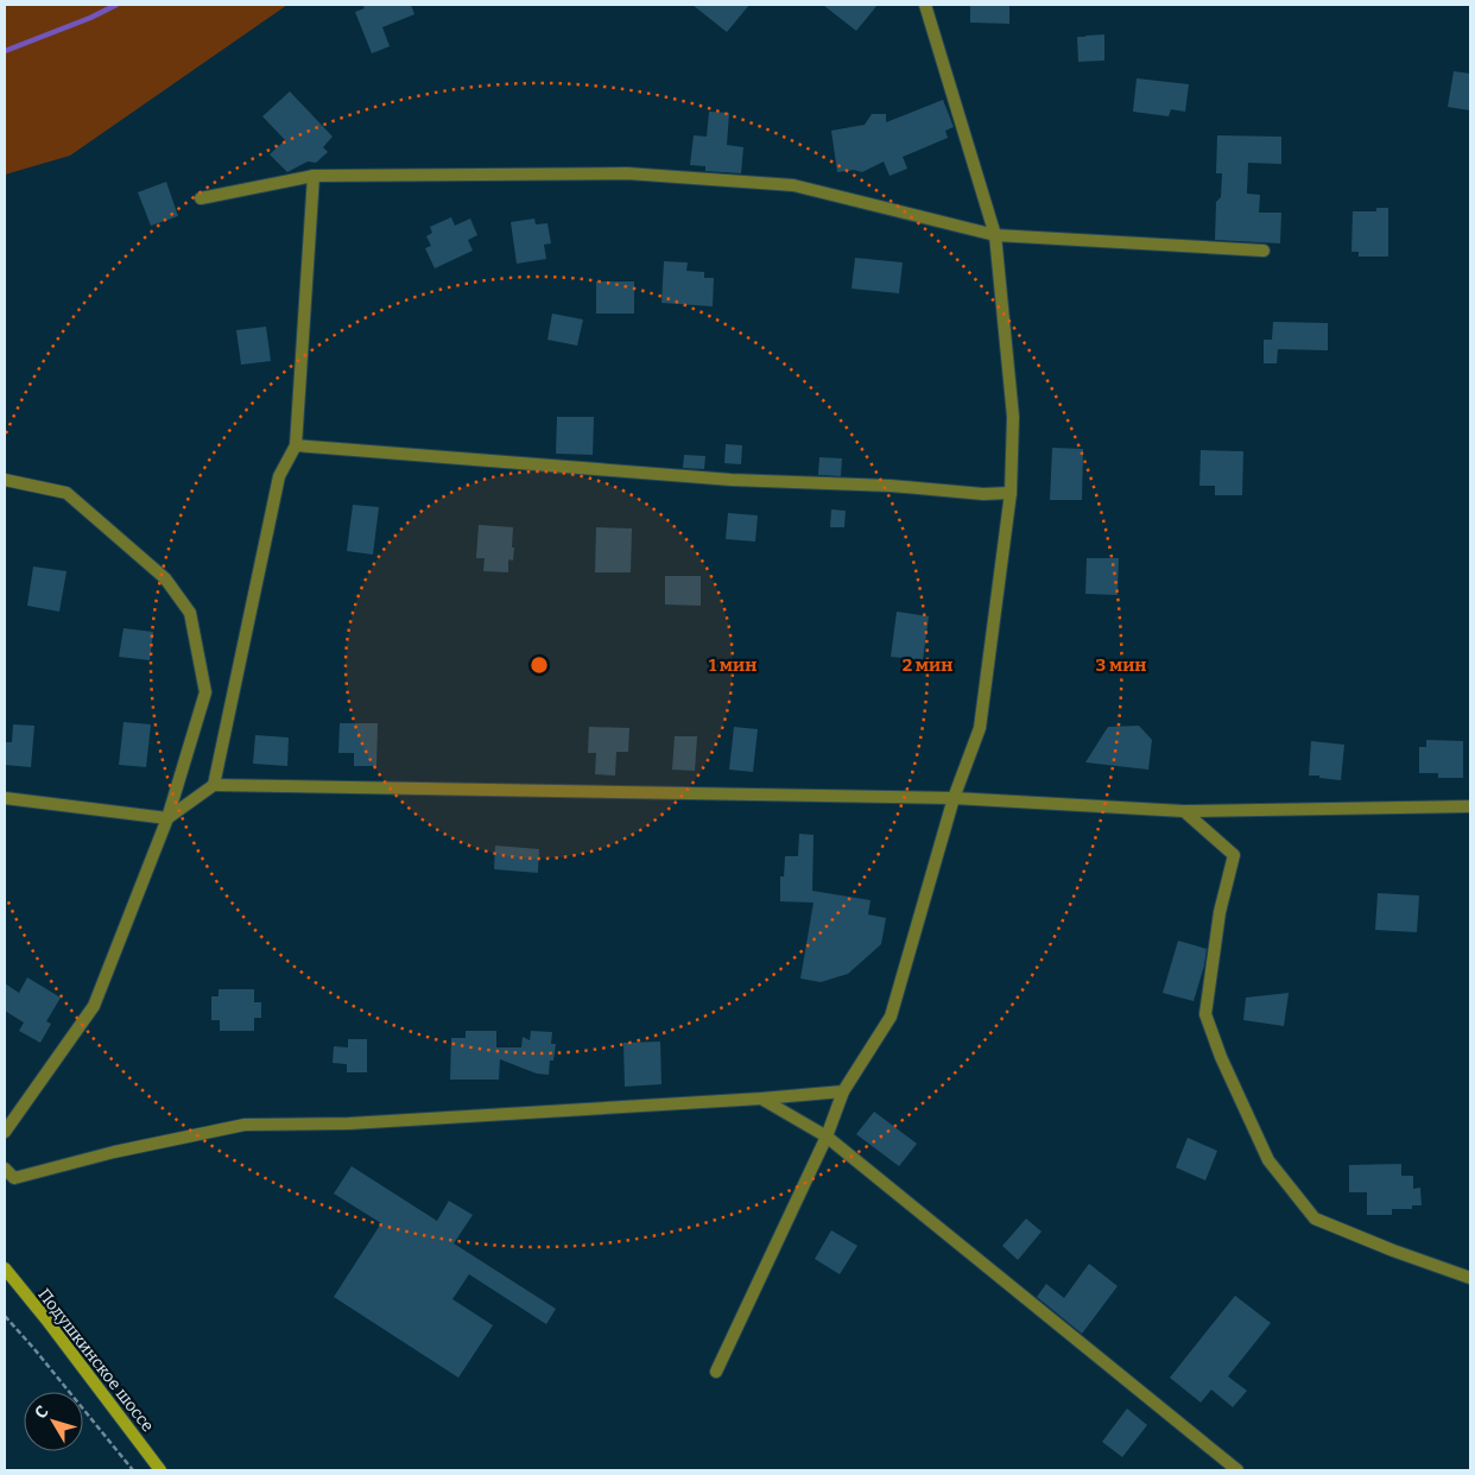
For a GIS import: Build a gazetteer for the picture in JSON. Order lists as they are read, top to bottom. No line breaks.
{"streets":{"main road":["Подушкинское шоссе"]},"north":"top left","rings":["1 мин","2 мин","3 мин"]}
